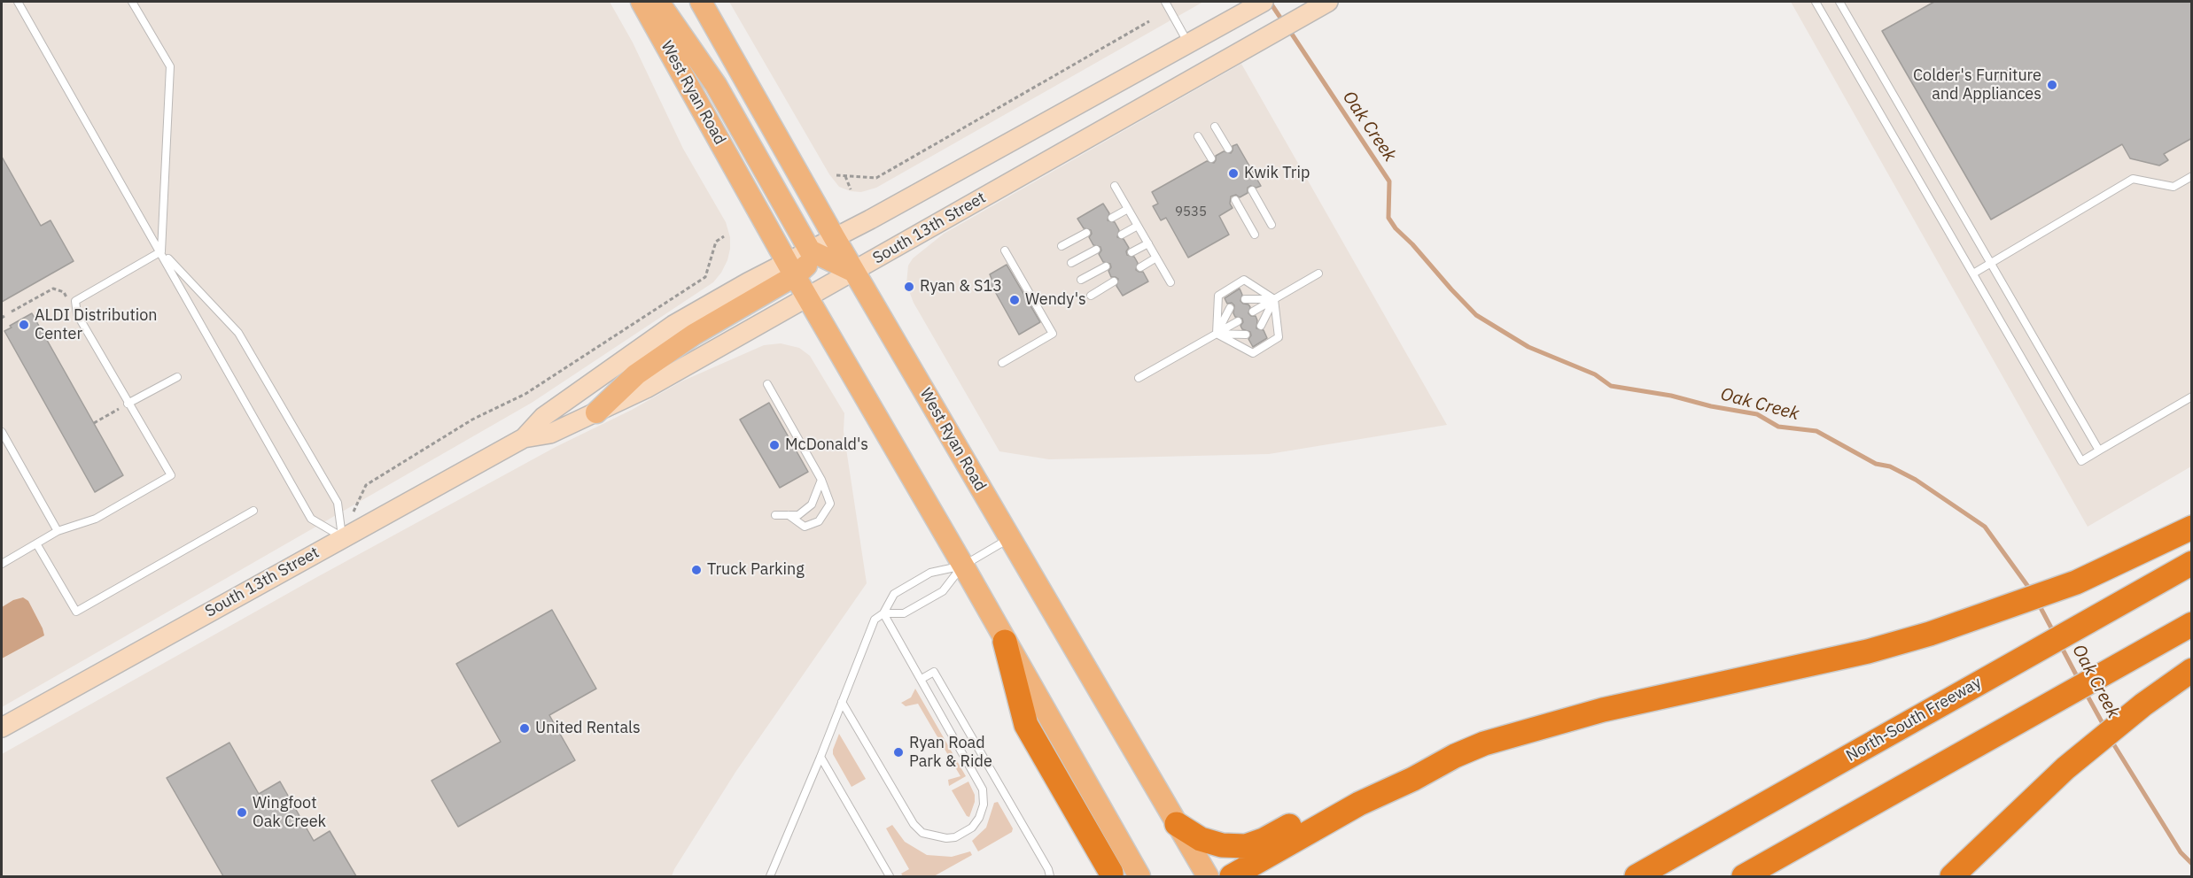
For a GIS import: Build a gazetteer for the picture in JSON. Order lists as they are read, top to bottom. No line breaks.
{"streets":{"highway":["North-South Freeway"],"main road":["West Ryan Road"],"street":["South 13th Street"]},"crossings":[["West Ryan Road","South 13th Street"]],"water":["Oak Creek"],"places":["Colder's Furniture and Appliances","Kwik Trip","Ryan & S13","Wendy's","ALDI Distribution Center","McDonald's","Truck Parking","United Rentals","Ryan Road Park & Ride","Wingfoot Oak Creek"],"house_numbers":["9535"]}
